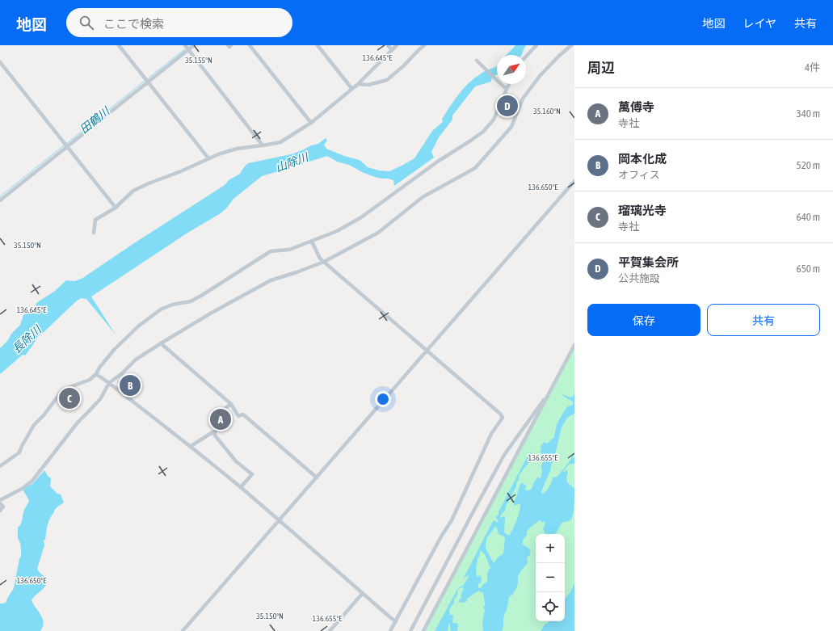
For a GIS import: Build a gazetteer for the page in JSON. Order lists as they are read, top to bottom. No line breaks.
{"water":["田鶴川","山除川","長除川"],"north":"top right","page":{"header":"地図","search":"ここで検索","nav":["地図","レイヤ","共有"],"heading":["周辺","4件"],"list":[{"mark":"A","name":"萬傅寺","note":"寺社","value":"340 m"},{"mark":"B","name":"岡本化成","note":"オフィス","value":"520 m"},{"mark":"C","name":"瑠璃光寺","note":"寺社","value":"640 m"},{"mark":"D","name":"平賀集会所","note":"公共施設","value":"650 m"}],"pins":["D","B","C","A"],"buttons":["保存","共有"],"map_buttons":["+","−"]},"coordinates":["136.645°E","35.155°N","35.160°N","136.650°E","35.150°N","136.655°E"]}
